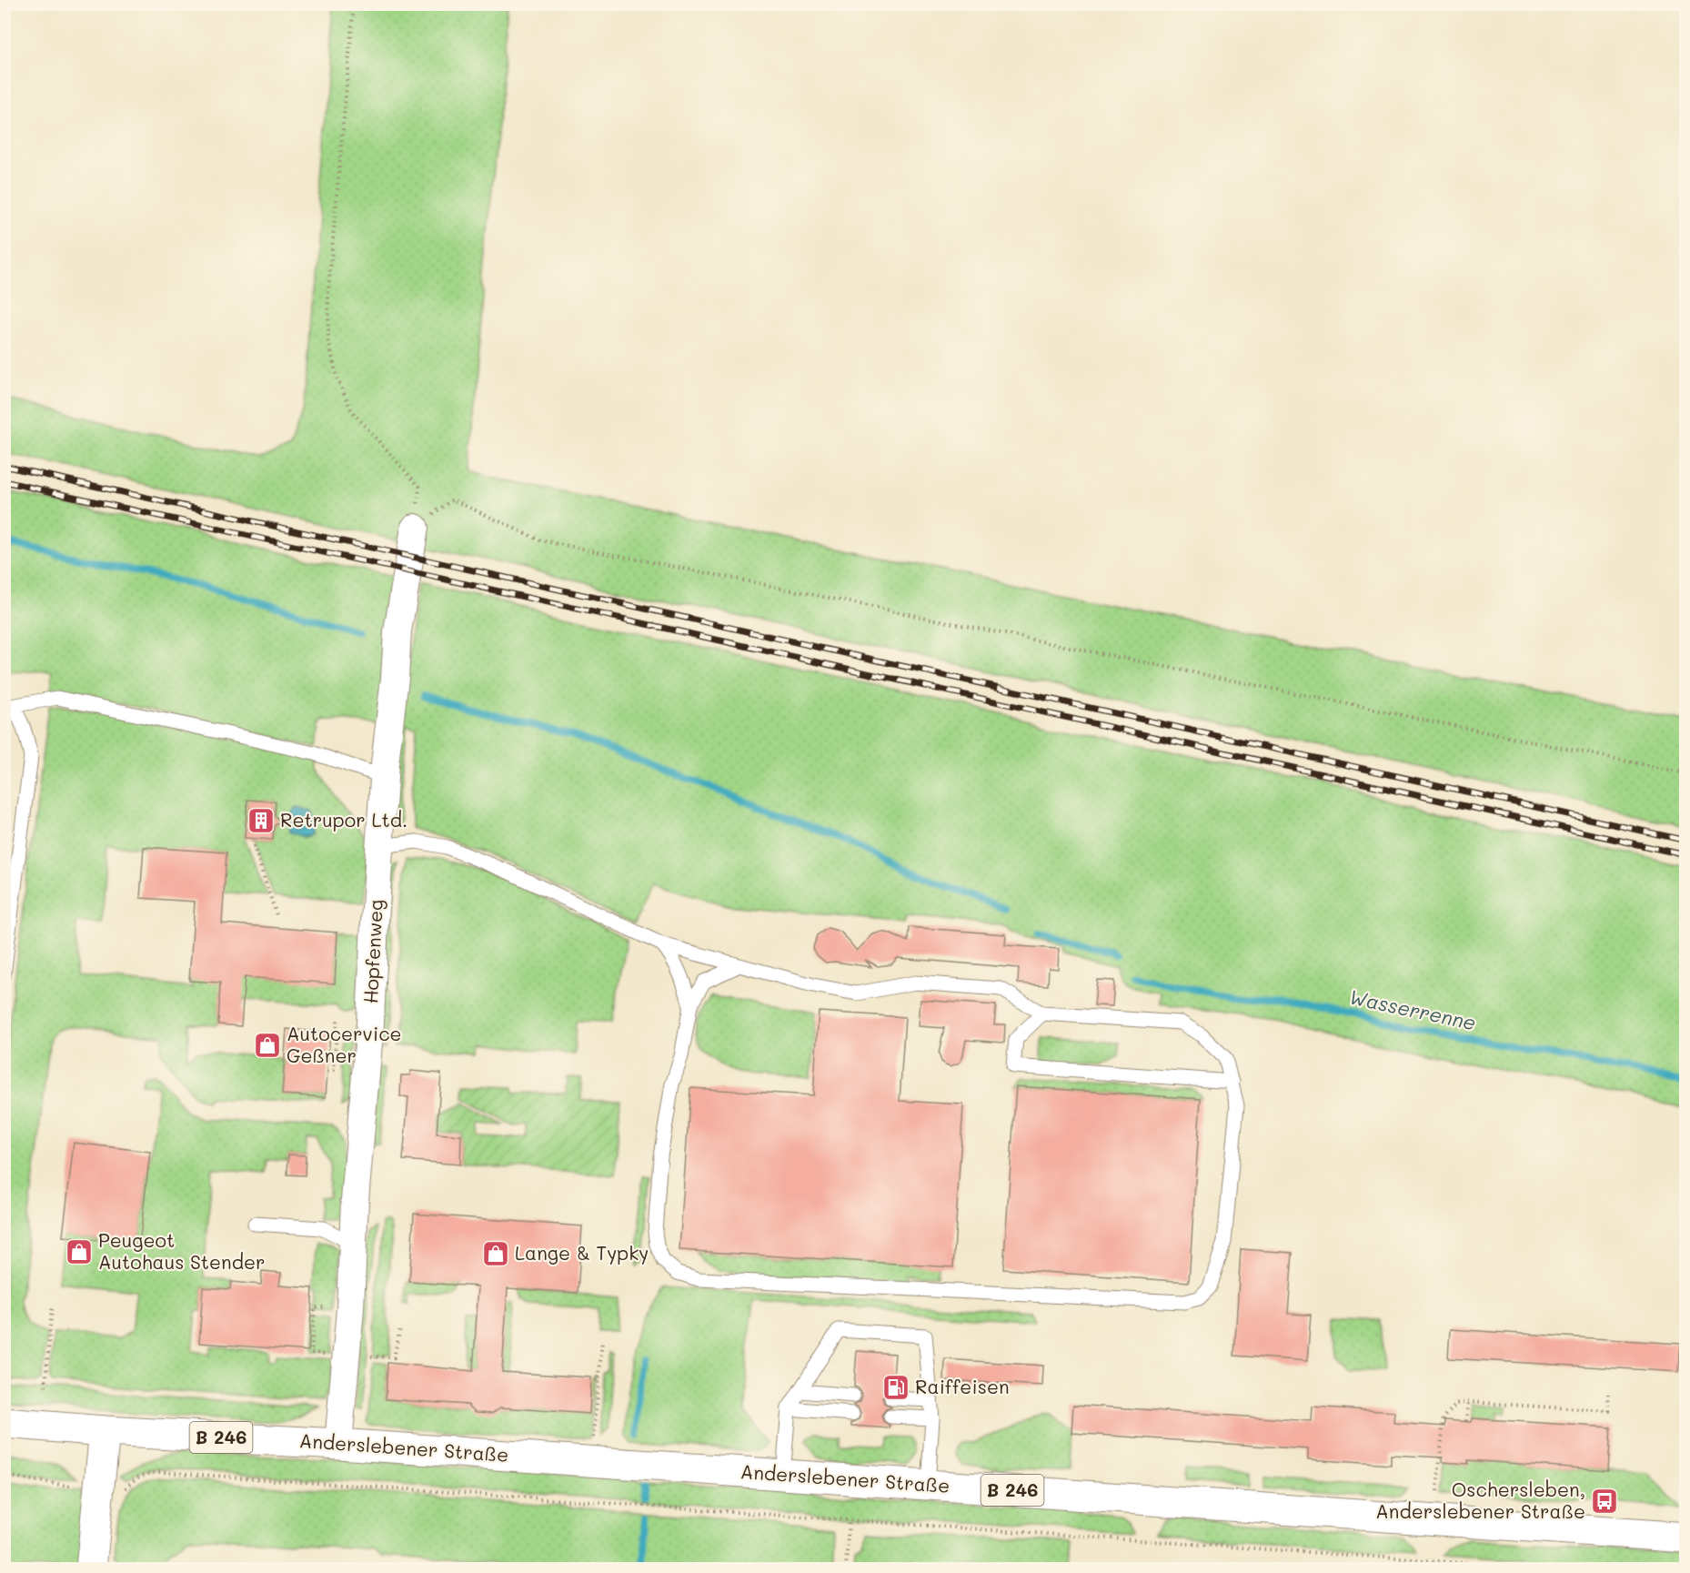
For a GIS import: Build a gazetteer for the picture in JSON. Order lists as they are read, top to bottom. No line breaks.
{"streets":{"main road":["B 246","Anderslebener Straße"],"street":["Hopfenweg"]},"crossings":[["Hopfenweg","Anderslebener Straße"]],"water":["Wasserrenne"],"places":{"building":["Retrupor Ltd."],"shop":["Autocervice Geßner","Peugeot Autohaus Stender","Lange & Typky"],"fuel station":["Raiffeisen"],"bus stop":["Oschersleben, Anderslebener Straße"]}}
